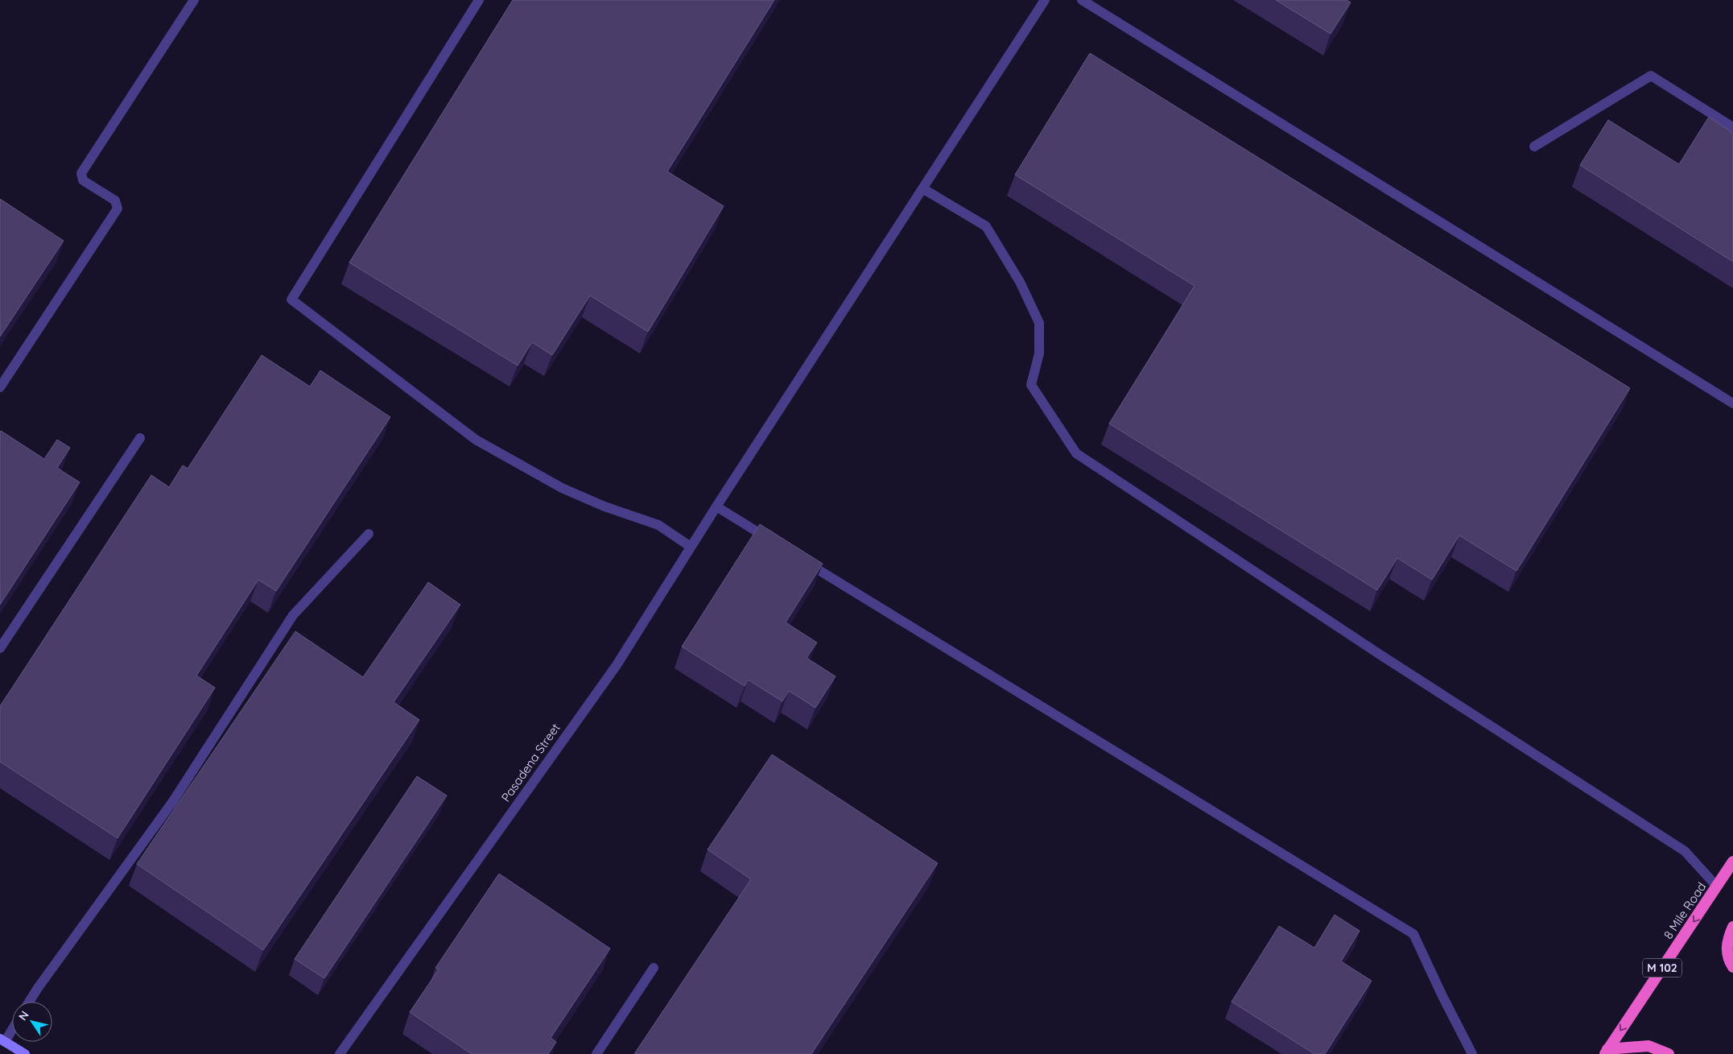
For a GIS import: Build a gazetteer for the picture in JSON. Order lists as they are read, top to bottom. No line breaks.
{"streets":{"highway":["8 Mile Road","M 102"],"lane":["Pasadena Street"]},"one_way":["8 Mile Road"],"north":"top left"}
